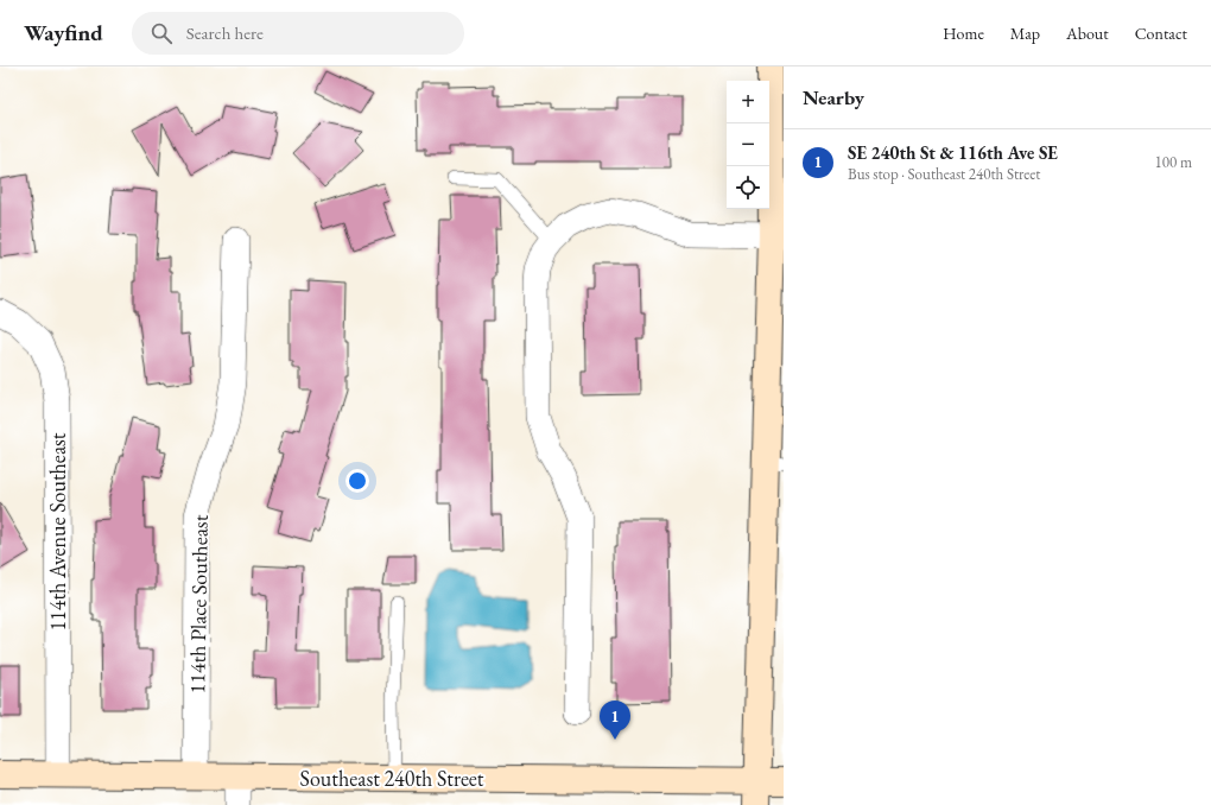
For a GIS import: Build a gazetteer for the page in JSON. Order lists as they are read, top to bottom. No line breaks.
{"streets":{"main road":["Southeast 240th Street"],"street":["114th Avenue Southeast","114th Place Southeast"]},"crossings":[["114th Avenue Southeast","Southeast 240th Street"],["114th Place Southeast","Southeast 240th Street"]],"page":{"header":"Wayfind","search":"Search here","nav":["Home","Map","About","Contact"],"heading":"Nearby","map_buttons":["+","−"],"list":[{"mark":"1","name":"SE 240th St & 116th Ave SE","note":"Bus stop · Southeast 240th Street","value":"100 m"}],"pins":"1"}}
